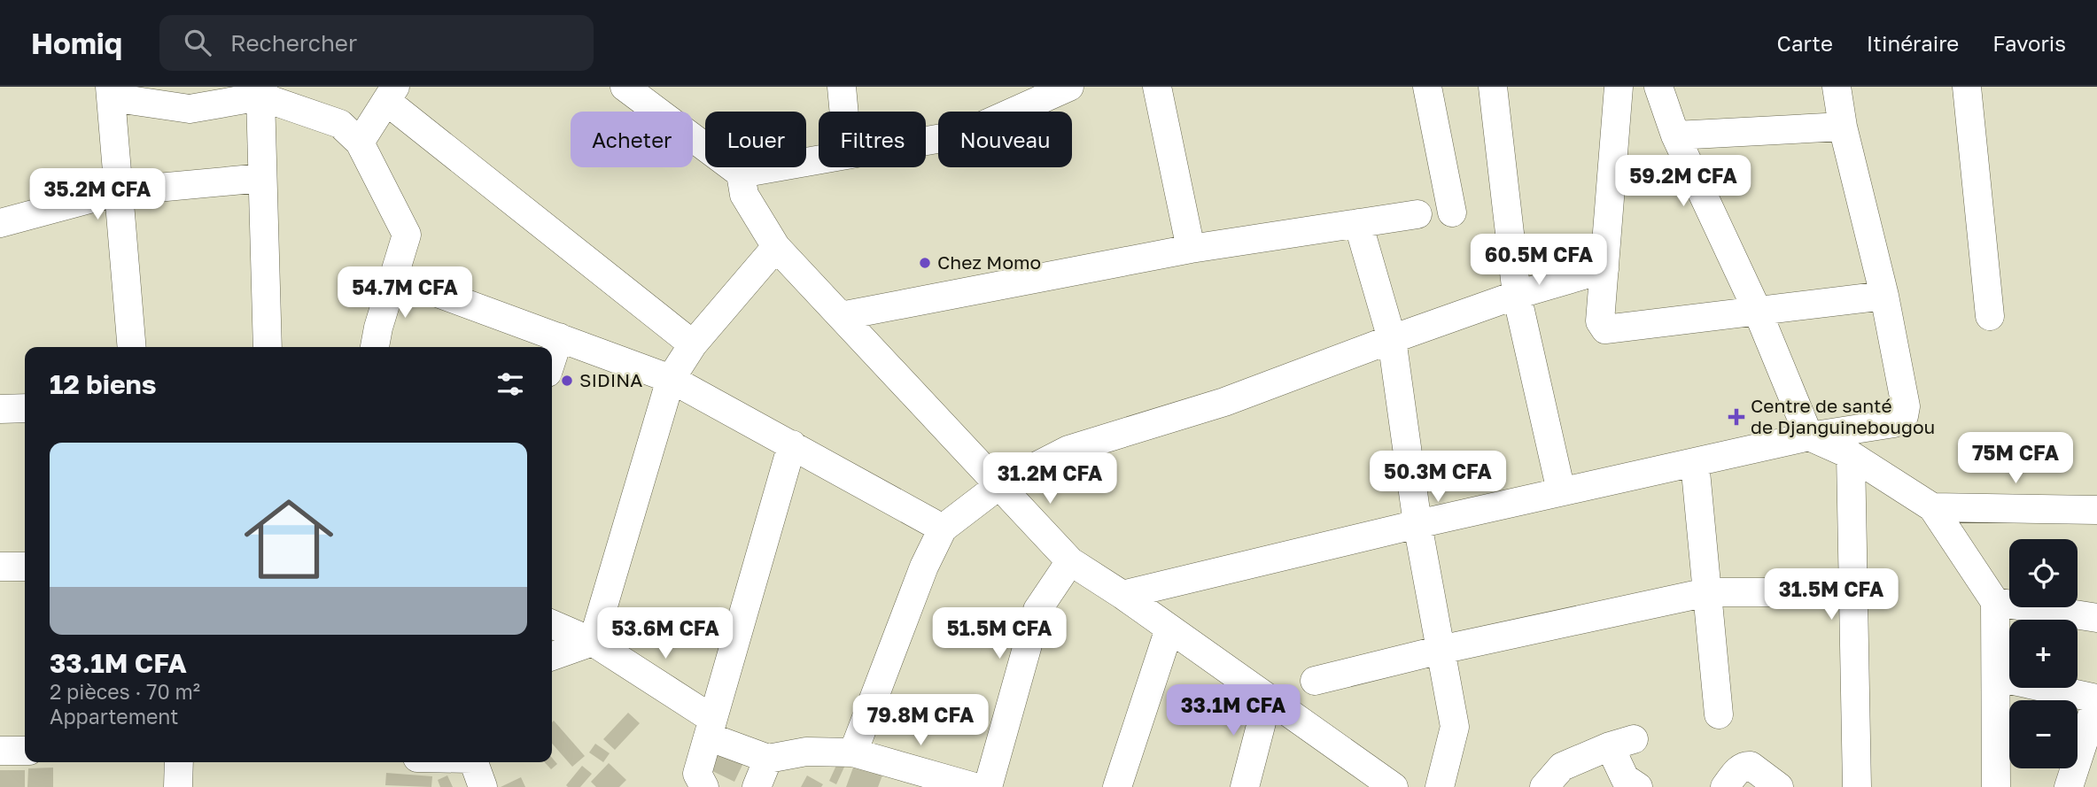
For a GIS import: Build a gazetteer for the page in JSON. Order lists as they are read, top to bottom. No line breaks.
{"places":{"other":["Chez Momo","SIDINA"],"health":["Centre de santé de Djanguinebougou"]},"page":{"header":"Homiq","search":"Rechercher","nav":["Carte","Itinéraire","Favoris"],"chip":["Acheter","Louer","Filtres","Nouveau"],"price":["59.2M CFA","35.2M CFA","60.5M CFA","54.7M CFA","75M CFA","50.3M CFA","31.2M CFA","31.5M CFA","53.6M CFA","51.5M CFA","33.1M CFA","79.8M CFA"],"heading":"12 biens","list":[{"name":"33.1M CFA","note":"2 pièces · 70 m² · Appartement"}],"map_buttons":["+","−"]}}
